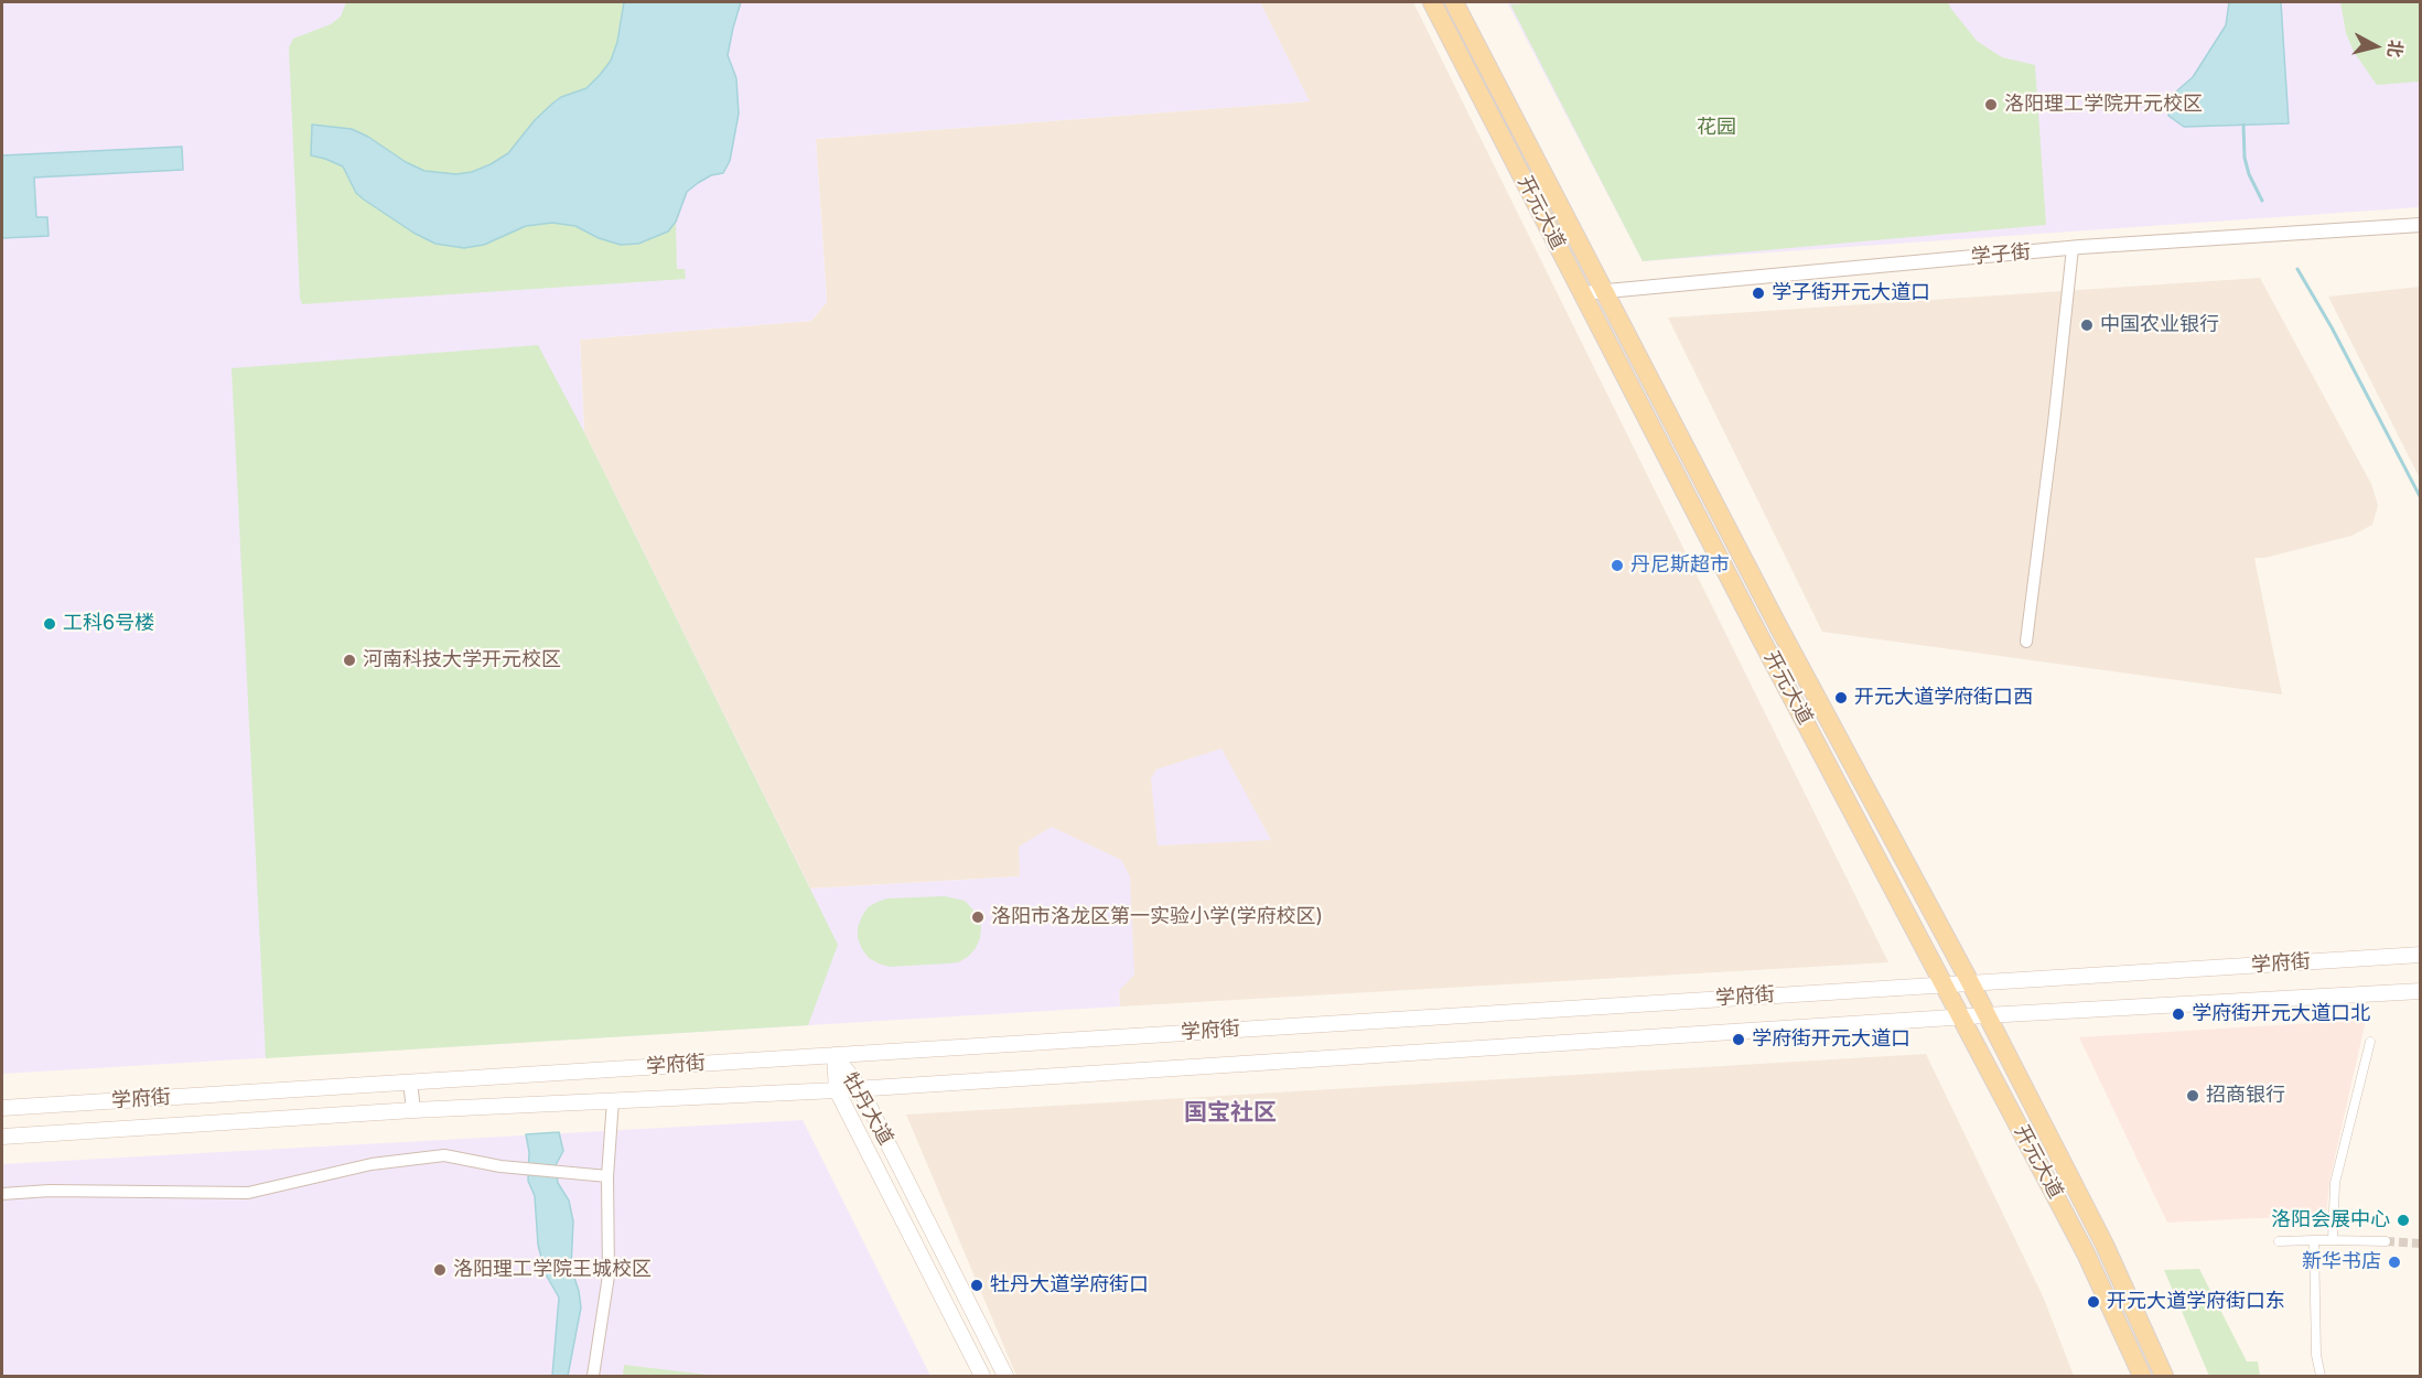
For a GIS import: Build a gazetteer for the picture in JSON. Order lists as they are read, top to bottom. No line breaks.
{"streets":{"main road":["开元大道","学府街","牡丹大道"],"street":["学子街"]},"crossings":[["开元大道","学子街"],["开元大道","学府街"],["学府街","牡丹大道"]],"districts":["国宝社区"],"parks":["花园"],"places":["洛阳理工学院开元校区","学子街开元大道口","中国农业银行","丹尼斯超市","工科6号楼","河南科技大学开元校区","开元大道学府街口西","洛阳市洛龙区第一实验小学(学府校区)","学府街开元大道口北","学府街开元大道口","招商银行","洛阳会展中心","新华书店","洛阳理工学院王城校区","牡丹大道学府街口","开元大道学府街口东"],"north":"right"}
